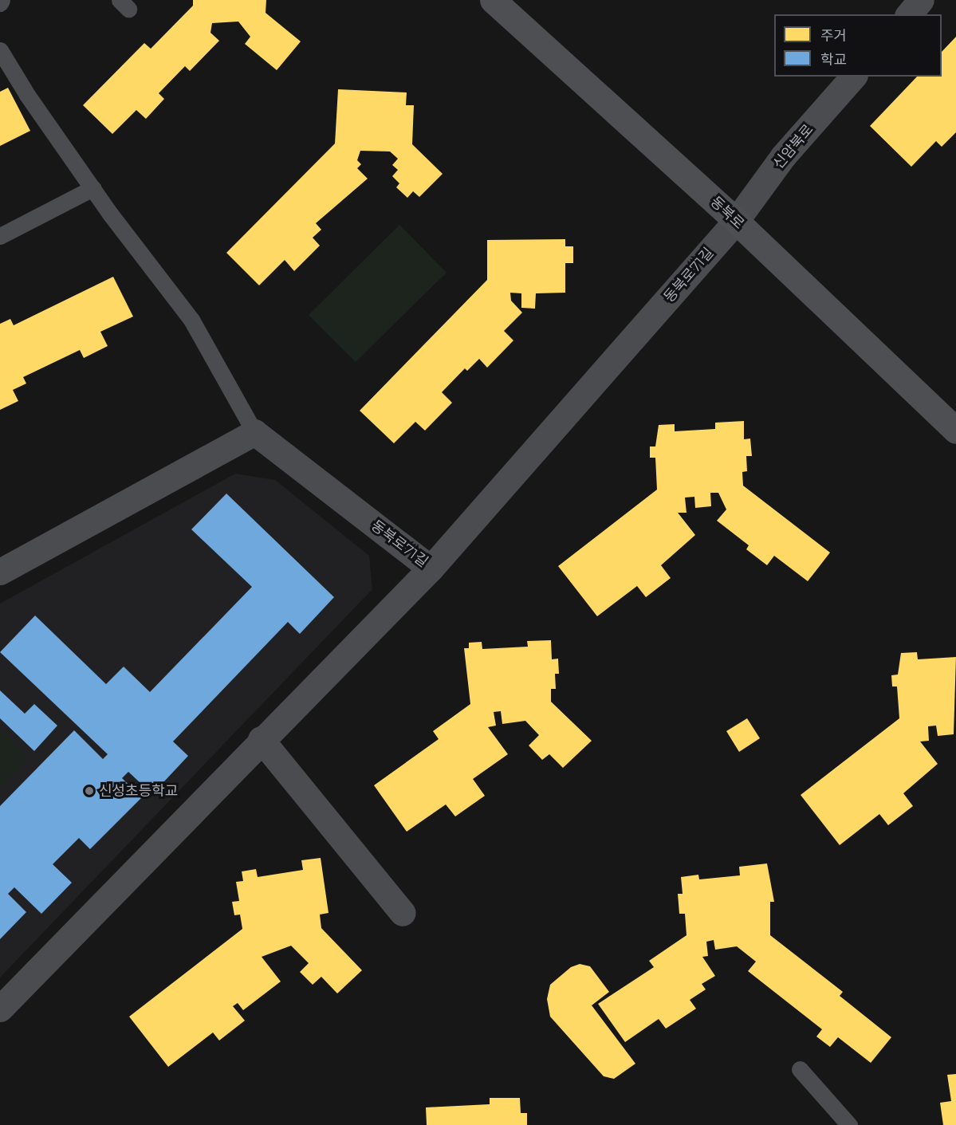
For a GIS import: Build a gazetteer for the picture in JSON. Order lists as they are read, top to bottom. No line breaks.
{"streets":{"main road":["동북로"],"street":["신암북로","동북로71길"]},"crossings":[["신암북로","동북로"],["신암북로","동북로71길"],["동북로","동북로71길"]],"places":["신성초등학교"],"legend":["주거","학교"]}
